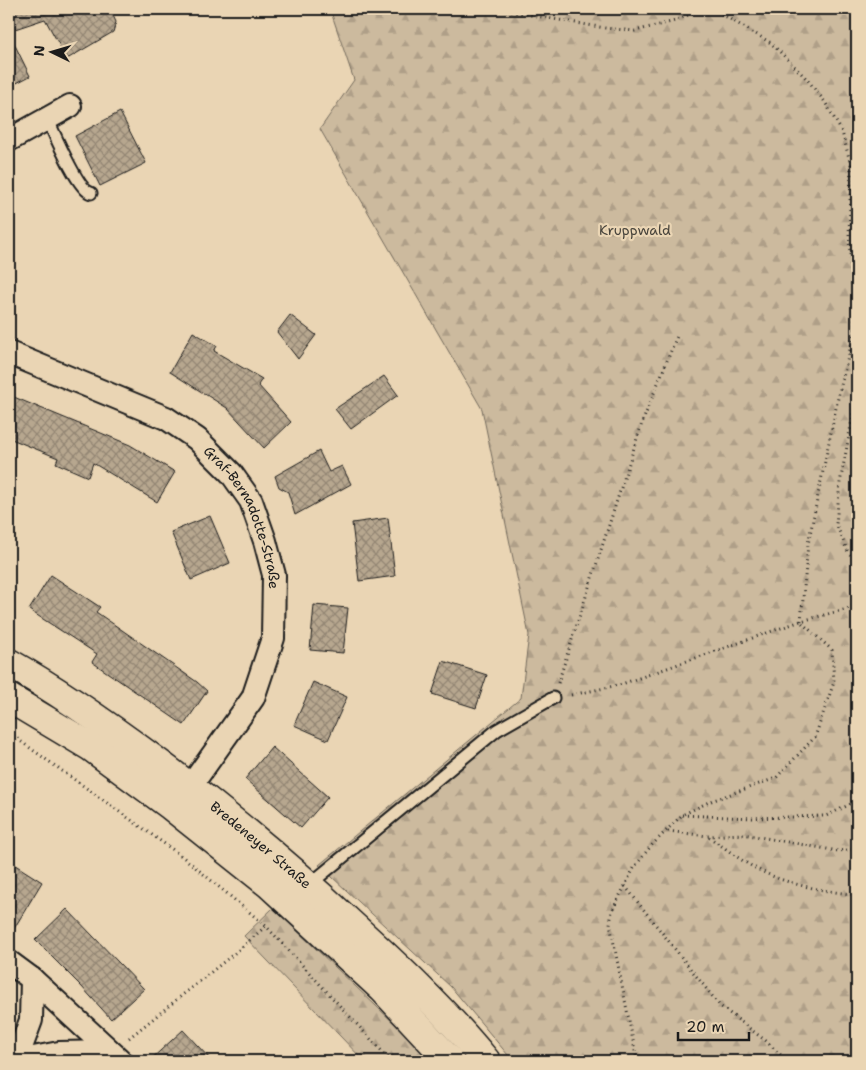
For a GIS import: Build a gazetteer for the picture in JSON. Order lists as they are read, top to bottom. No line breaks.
{"streets":{"main road":["Bredeneyer Straße"],"street":["Graf-Bernadotte-Straße"]},"crossings":[["Graf-Bernadotte-Straße","Bredeneyer Straße"]],"parks":["Kruppwald"],"scale_bar":"20 m","north":"left"}
